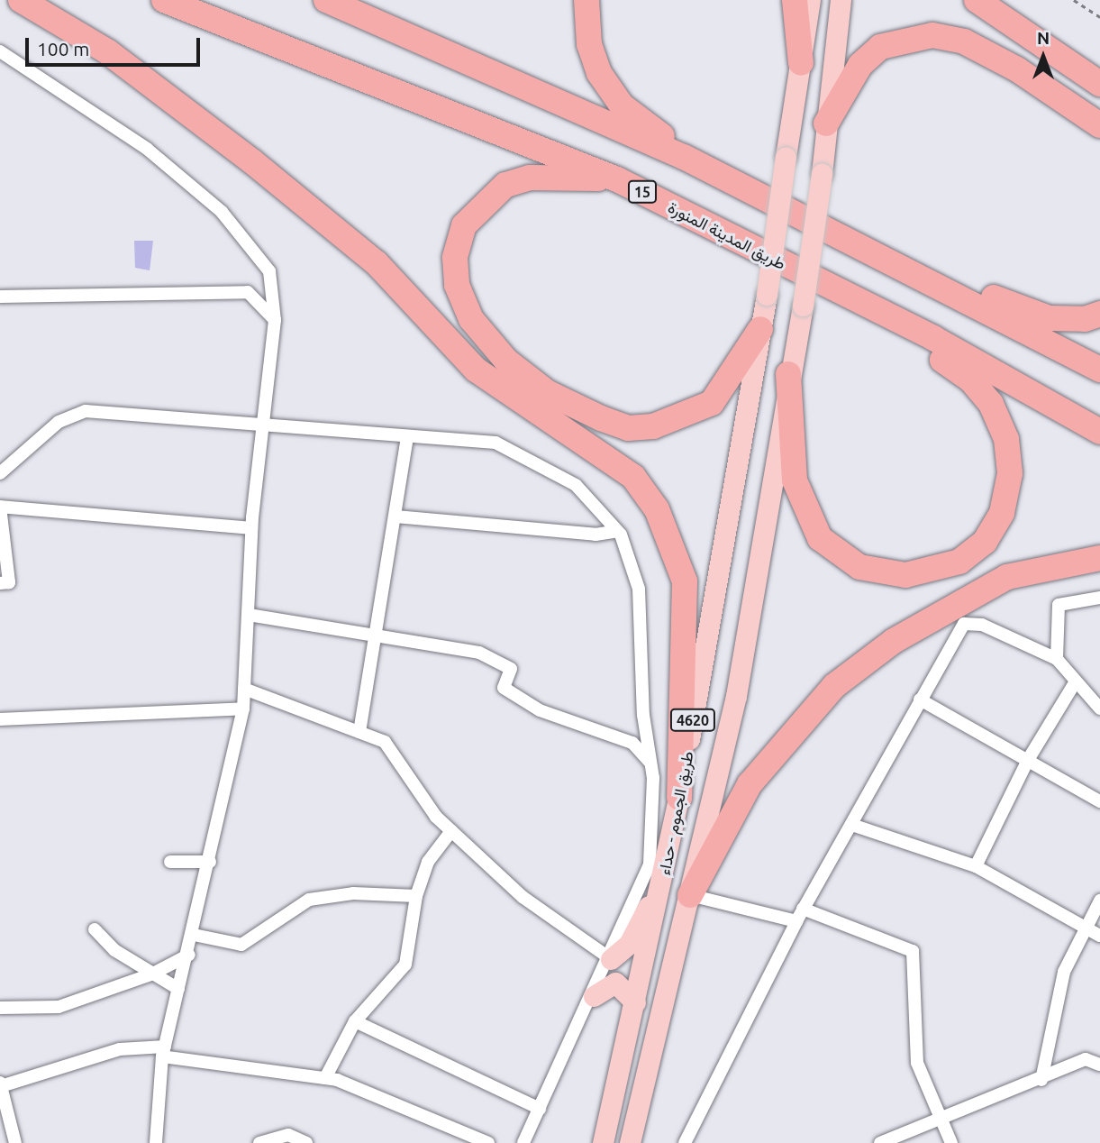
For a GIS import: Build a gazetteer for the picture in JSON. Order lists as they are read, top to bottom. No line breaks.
{"streets":{"highway":["15","طريق المدينة المنورة"],"main road":["4620","طريق الجموم - حداء"]},"scale_bar":"100 m","north":"top"}
